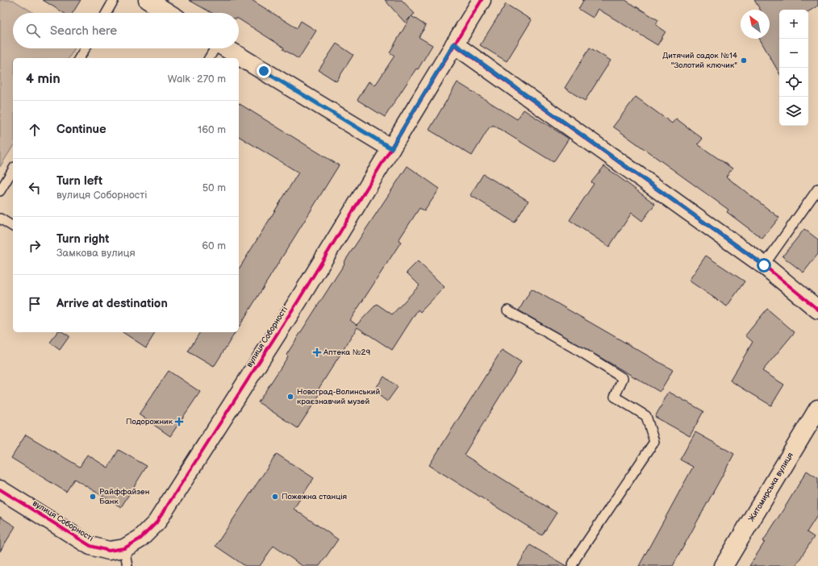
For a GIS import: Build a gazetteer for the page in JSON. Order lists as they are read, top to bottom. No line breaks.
{"streets":{"street":["вулиця Соборності","Житомирська вулиця"]},"places":{"other":["Дитячий садок №14 \"Золотий ключик\"","Новоград-Волинський краєзнавчий музей","Райффайзен Банк","Пожежна станція"],"health":["Аптека №29","Подорожник"]},"north":"top left","page":{"map_buttons":["+","−"],"search":"Search here","heading":["4 min","Walk · 270 m"],"list":[["Continue","160 m"],["Turn left","вулиця Соборності","50 m"],["Turn right","Замкова вулиця","60 m"],"Arrive at destination"]}}
